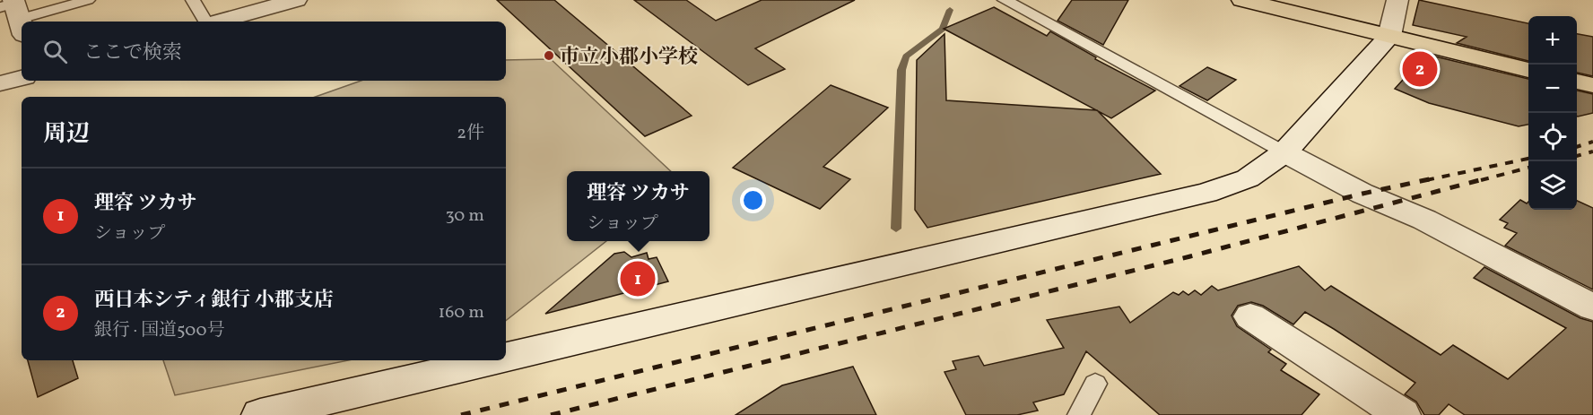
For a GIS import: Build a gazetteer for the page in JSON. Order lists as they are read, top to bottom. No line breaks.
{"places":["市立小郡小学校"],"page":{"map_buttons":["+","−"],"search":"ここで検索","pins":["2","1"],"heading":["周辺","2件"],"list":[{"mark":"1","name":"理容 ツカサ","note":"ショップ","value":"30 m"},{"mark":"2","name":"西日本シティ銀行 小郡支店","note":"銀行 · 国道500号","value":"160 m"}],"popup":["理容 ツカサ","ショップ"]}}
